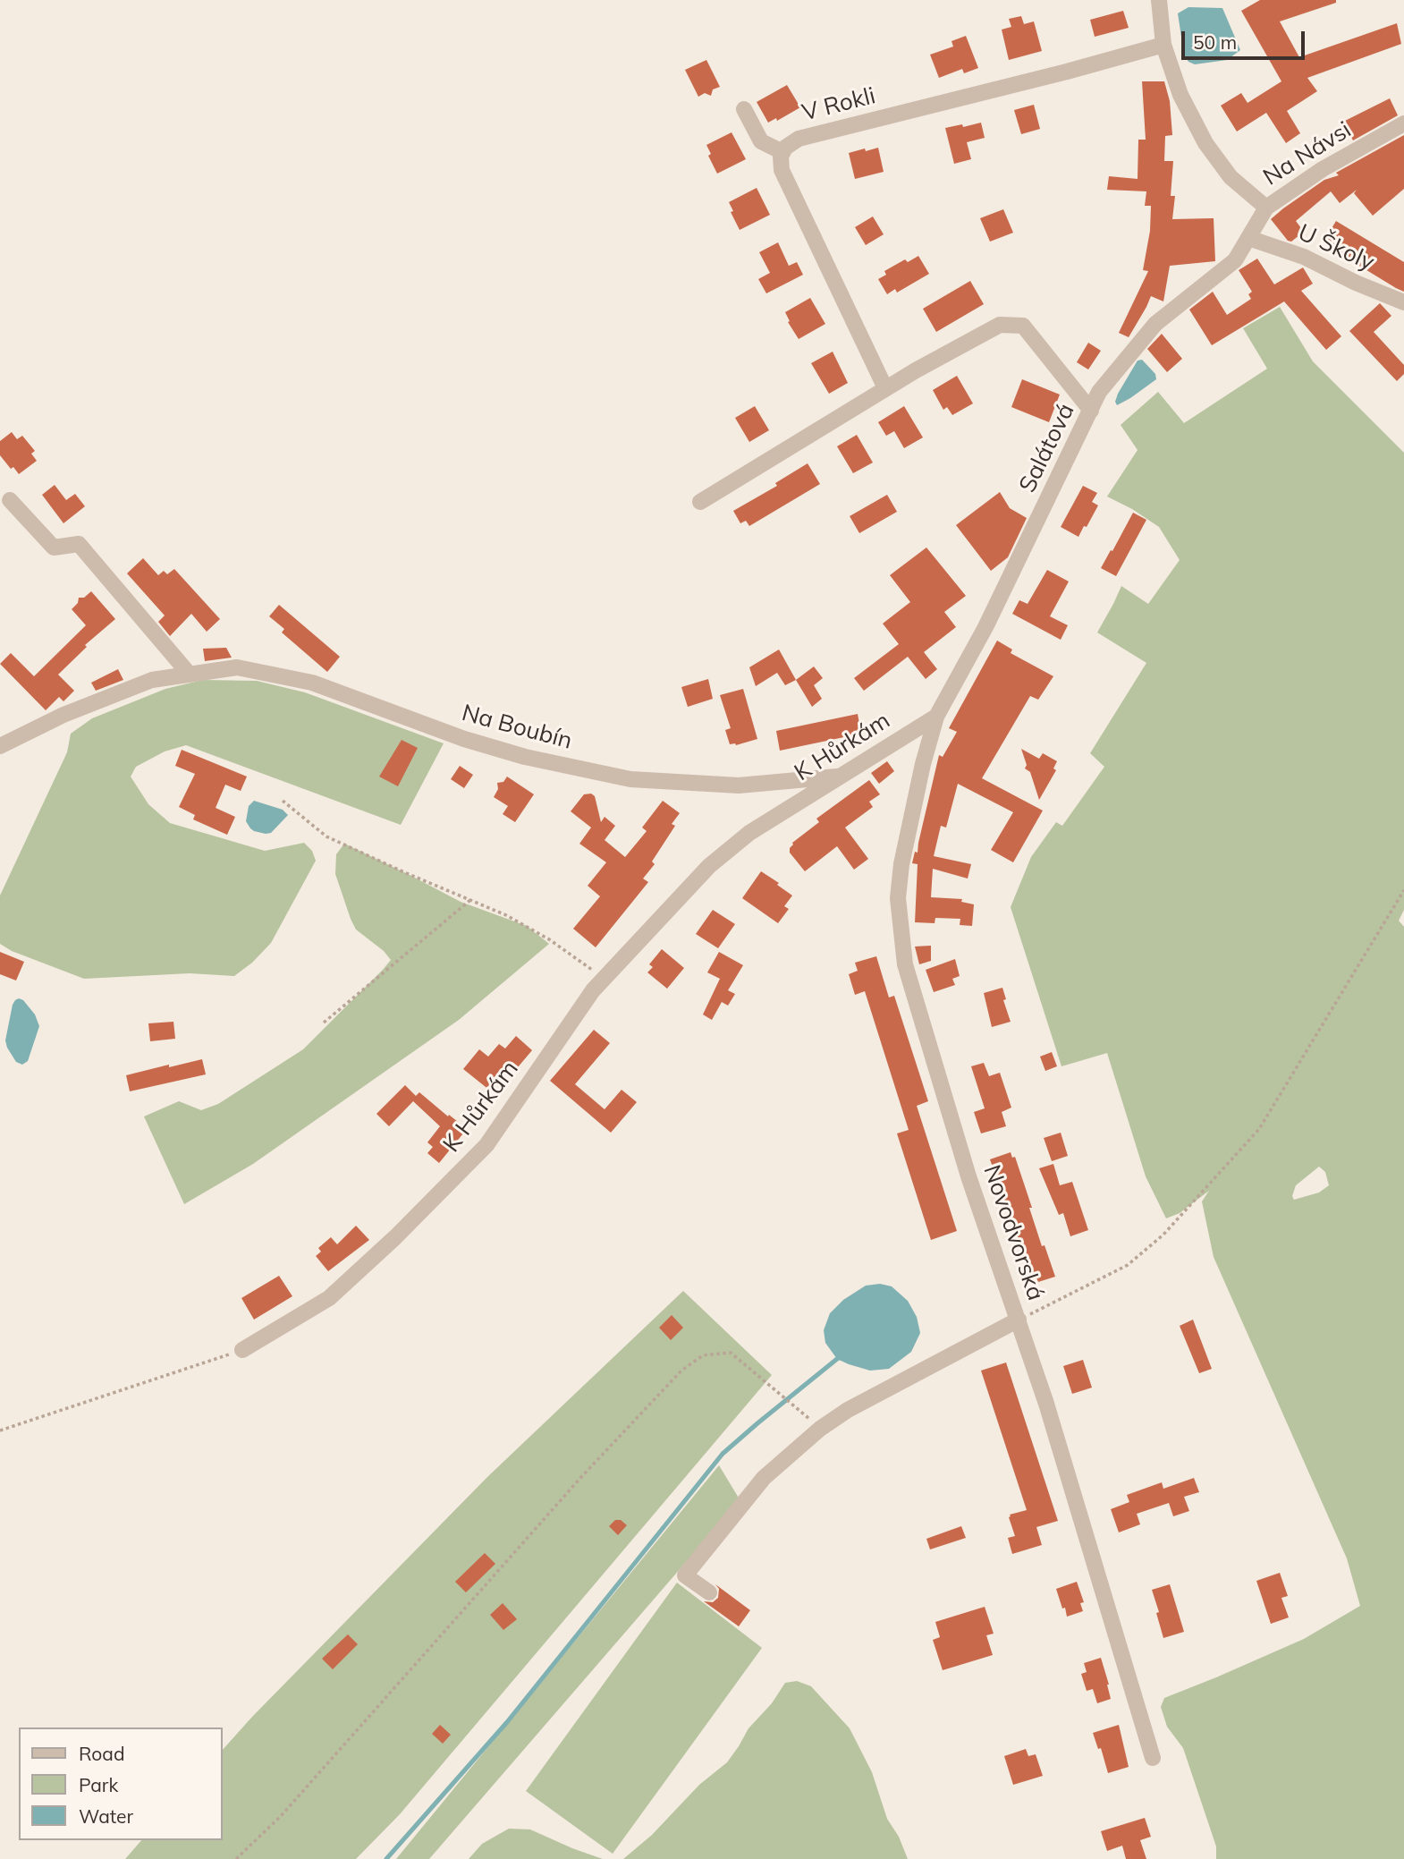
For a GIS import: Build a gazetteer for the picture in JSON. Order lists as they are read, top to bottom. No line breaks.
{"streets":{"street":["V Rokli","Na Návsi","U Školy","Salátová","Na Boubín","K Hůrkám","Novodvorská"]},"crossings":[["Na Návsi","U Školy"],["Na Návsi","Salátová"],["U Školy","Salátová"],["Salátová","K Hůrkám"],["Salátová","Novodvorská"],["Na Boubín","K Hůrkám"],["K Hůrkám","Novodvorská"]],"legend":["Road","Park","Water"],"scale_bar":"50 m"}
